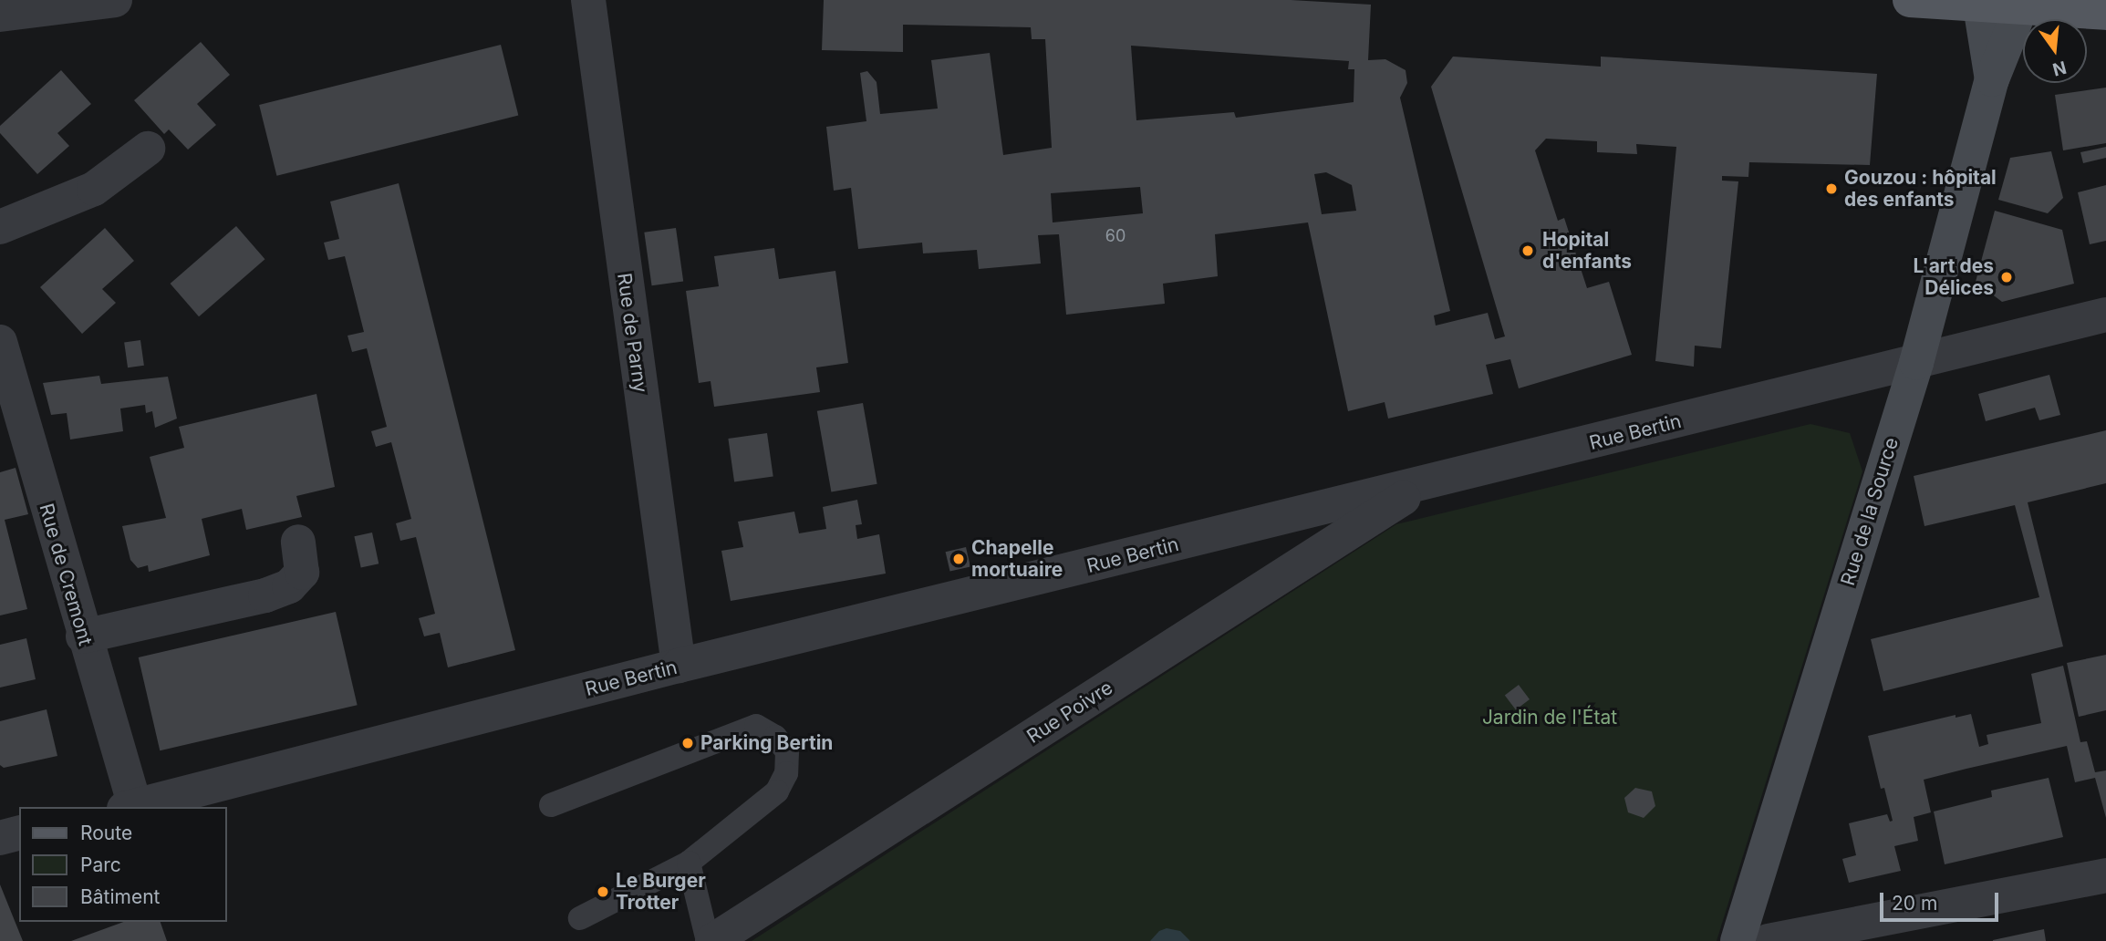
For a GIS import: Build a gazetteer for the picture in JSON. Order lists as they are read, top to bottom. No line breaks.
{"streets":{"main road":["Rue de la Source"],"street":["Rue de Parny","Rue Bertin","Rue de Cremont","Rue Poivre"]},"crossings":[["Rue de Parny","Rue Bertin"],["Rue Bertin","Rue de la Source"],["Rue Bertin","Rue de Cremont"],["Rue Bertin","Rue Poivre"]],"parks":["Jardin de l'État"],"places":["Gouzou : hôpital des enfants","Hopital d'enfants","L'art des Délices","Chapelle mortuaire","Parking Bertin","Le Burger Trotter"],"house_numbers":["60"],"legend":["Route","Parc","Bâtiment"],"scale_bar":"20 m","north":"bottom"}
